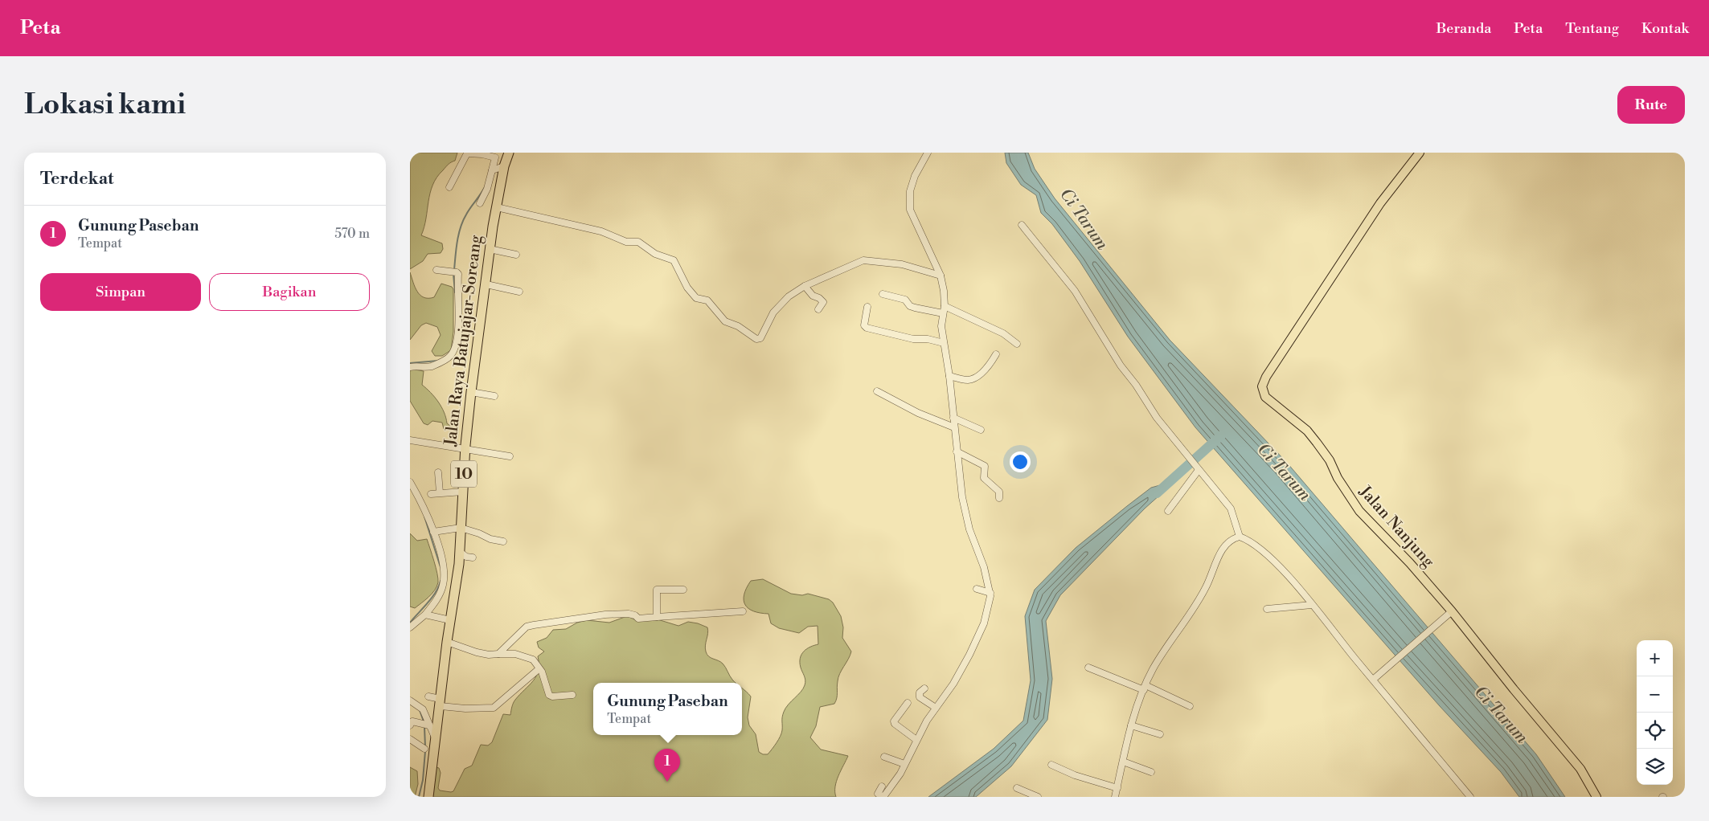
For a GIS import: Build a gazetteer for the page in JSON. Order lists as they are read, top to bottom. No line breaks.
{"streets":{"highway":["Jalan Raya Batujajar-Soreang","10"],"main road":["Jalan Nanjung"]},"water":["Ci Tarum"],"page":{"header":"Peta","nav":["Beranda","Peta","Tentang","Kontak"],"buttons":["Rute",["Simpan","Bagikan"]],"title":"Lokasi kami","heading":"Terdekat","list":[{"mark":"1","name":"Gunung Paseban","note":"Tempat","value":"570 m"}],"map_buttons":["+","−"],"popup":["Gunung Paseban","Tempat"],"pins":"1"}}
